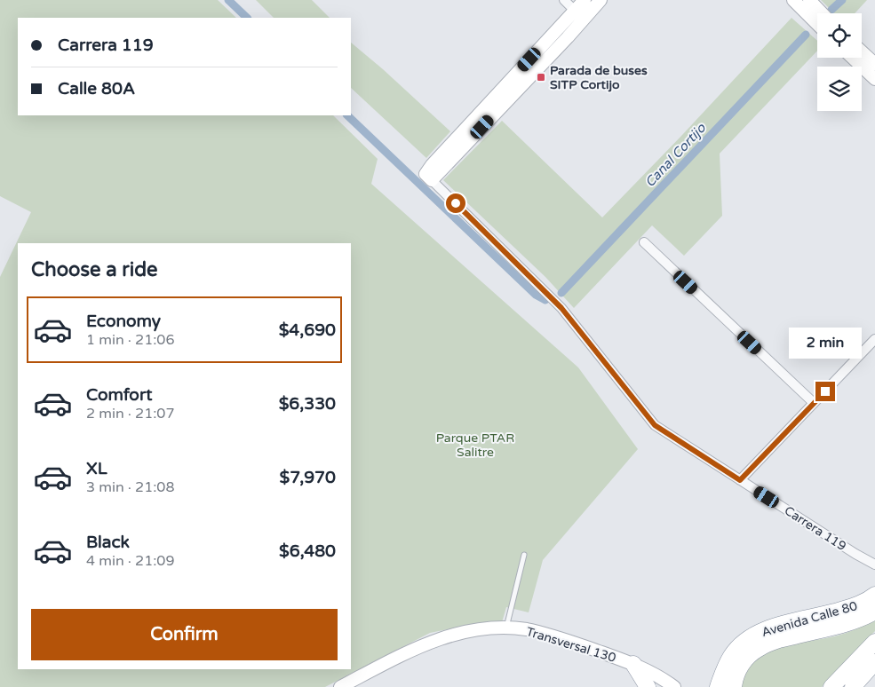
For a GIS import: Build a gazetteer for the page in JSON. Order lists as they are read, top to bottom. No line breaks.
{"streets":{"highway":["Avenida Calle 80"],"street":["Carrera 119","Transversal 130"]},"water":["Canal Cortijo"],"parks":["Parque PTAR Salitre"],"places":{"transit":["Parada de buses SITP Cortijo"]},"page":{"banner":["Carrera 119","Calle 80A"],"heading":"Choose a ride","list":[{"name":"Economy","note":"1 min · 21:06","value":"$4,690"},{"name":"Comfort","note":"2 min · 21:07","value":"$6,330"},{"name":"XL","note":"3 min · 21:08","value":"$7,970"},{"name":"Black","note":"4 min · 21:09","value":"$6,480"}],"bubble":"2 min","buttons":"Confirm"}}
